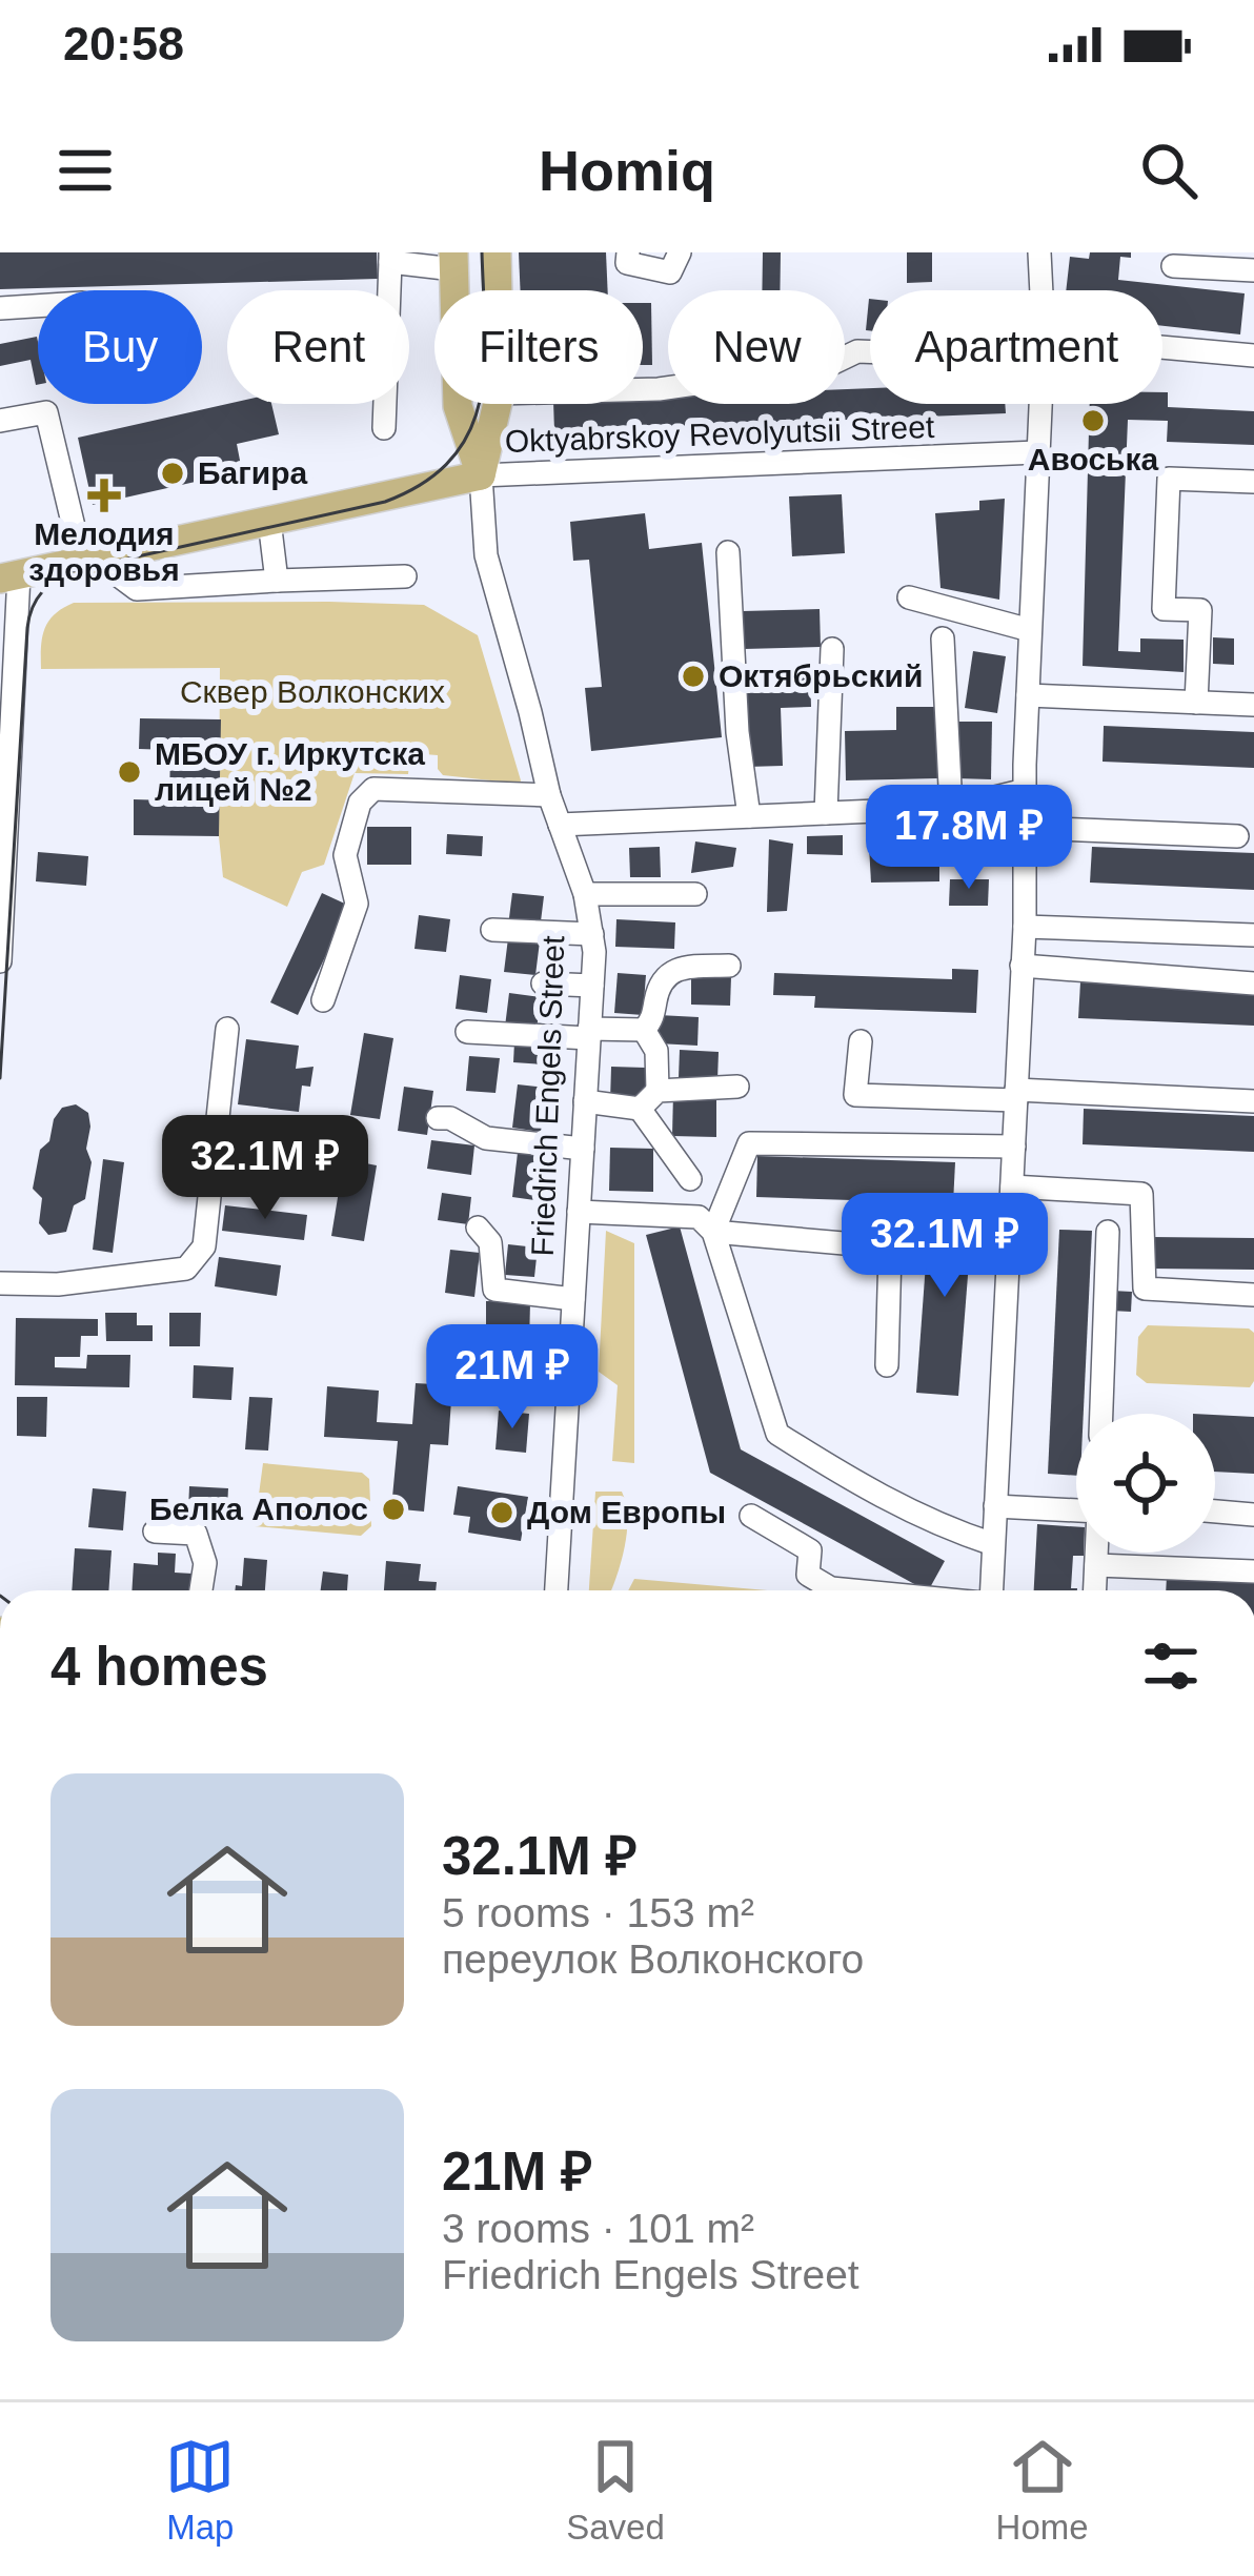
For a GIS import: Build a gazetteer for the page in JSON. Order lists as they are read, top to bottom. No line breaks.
{"streets":{"street":["Oktyabrskoy Revolyutsii Street","Friedrich Engels Street"]},"crossings":[["Oktyabrskoy Revolyutsii Street","Friedrich Engels Street"]],"parks":["Сквер Волконских"],"places":{"other":["Авоська","Багира","Октябрьский","МБОУ г. Иркутска лицей №2","Белка Аполос","Дом Европы"],"health":["Мелодия здоровья"]},"page":{"status":"20:58","header":"Homiq","chip":["Buy","Rent","Filters","New","Apartment"],"price":["17.8M ₽","32.1M ₽","32.1M ₽","21M ₽"],"heading":"4 homes","list":[{"name":"32.1M ₽","note":"5 rooms · 153 m² · переулок Волконского"},{"name":"21M ₽","note":"3 rooms · 101 m² · Friedrich Engels Street"}],"tabs":["Map","Saved","Home"]}}
